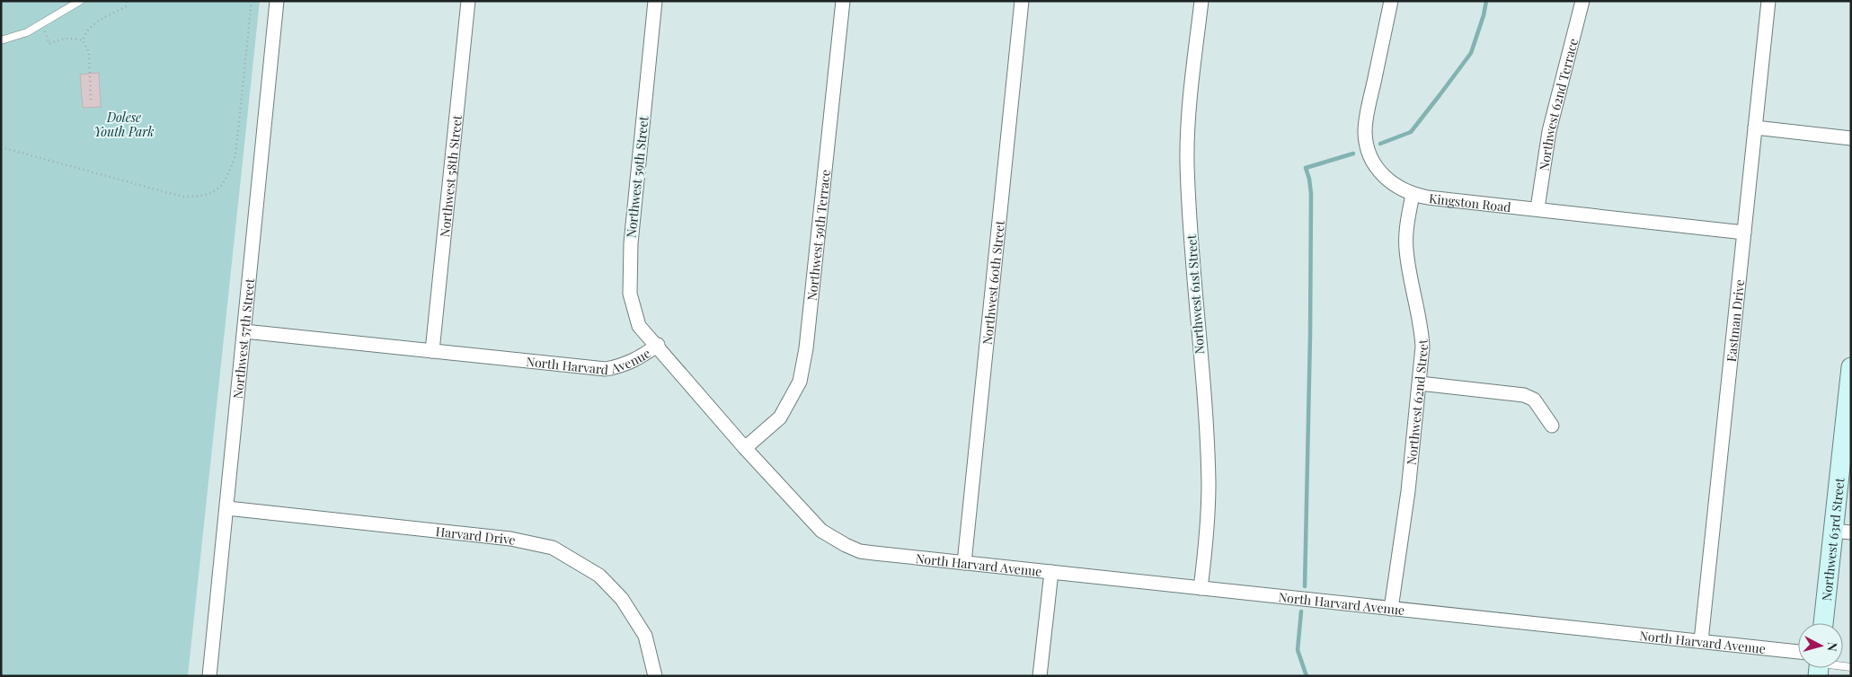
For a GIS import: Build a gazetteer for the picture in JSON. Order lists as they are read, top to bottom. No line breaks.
{"streets":{"main road":["Northwest 63rd Street"],"street":["Northwest 62nd Terrace","Northwest 58th Street","Northwest 59th Street","Kingston Road","Northwest 59th Terrace","Northwest 60th Street","Northwest 61st Street","Eastman Drive","Northwest 57th Street","North Harvard Avenue","Northwest 62nd Street","Harvard Drive"]},"crossings":[["Northwest 62nd Terrace","Kingston Road"],["Northwest 58th Street","North Harvard Avenue"],["Northwest 59th Street","North Harvard Avenue"],["Kingston Road","Eastman Drive"],["Kingston Road","Northwest 62nd Street"],["Northwest 59th Terrace","North Harvard Avenue"],["Northwest 60th Street","North Harvard Avenue"],["Northwest 61st Street","North Harvard Avenue"],["Eastman Drive","North Harvard Avenue"],["Northwest 57th Street","North Harvard Avenue"],["Northwest 57th Street","Harvard Drive"],["North Harvard Avenue","Northwest 62nd Street"]],"parks":["Dolese Youth Park"],"north":"right"}
